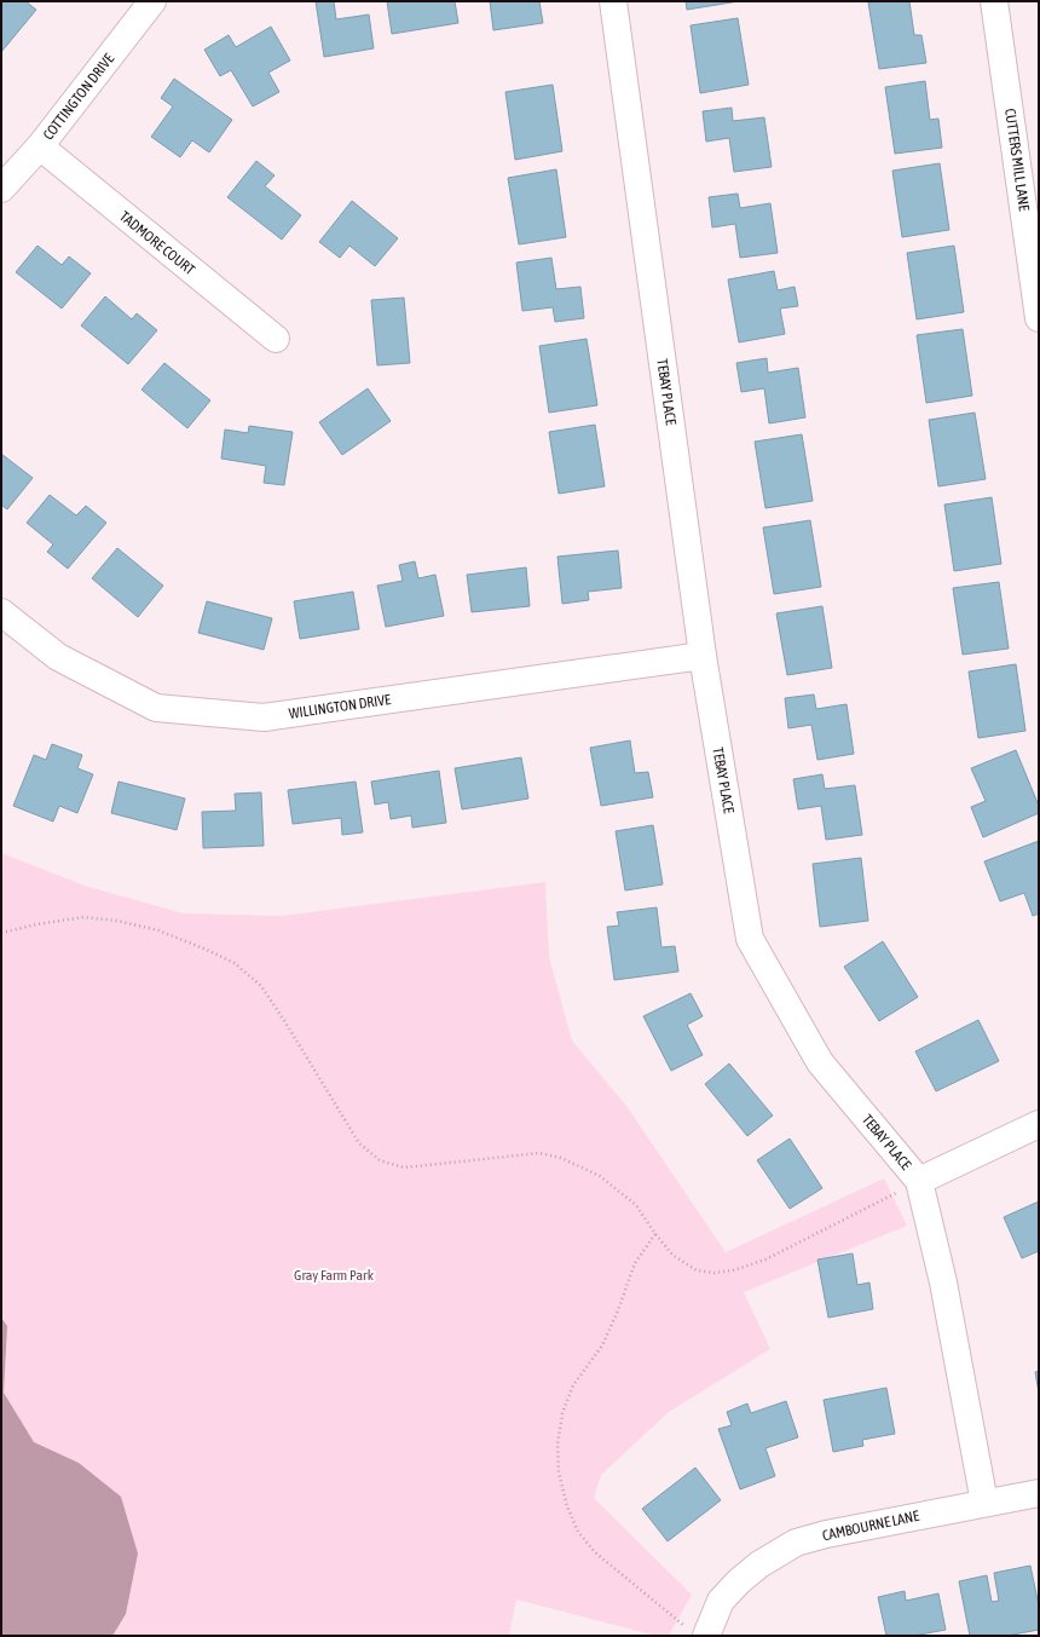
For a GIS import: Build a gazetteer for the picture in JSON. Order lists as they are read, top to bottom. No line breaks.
{"streets":{"street":["COTTINGTON DRIVE","CUTTERS MILL LANE","TADMORE COURT","TEBAY PLACE","WILLINGTON DRIVE","CAMBOURNE LANE"]},"crossings":[["COTTINGTON DRIVE","TADMORE COURT"],["TEBAY PLACE","WILLINGTON DRIVE"],["TEBAY PLACE","CAMBOURNE LANE"]],"parks":["Gray Farm Park"]}
